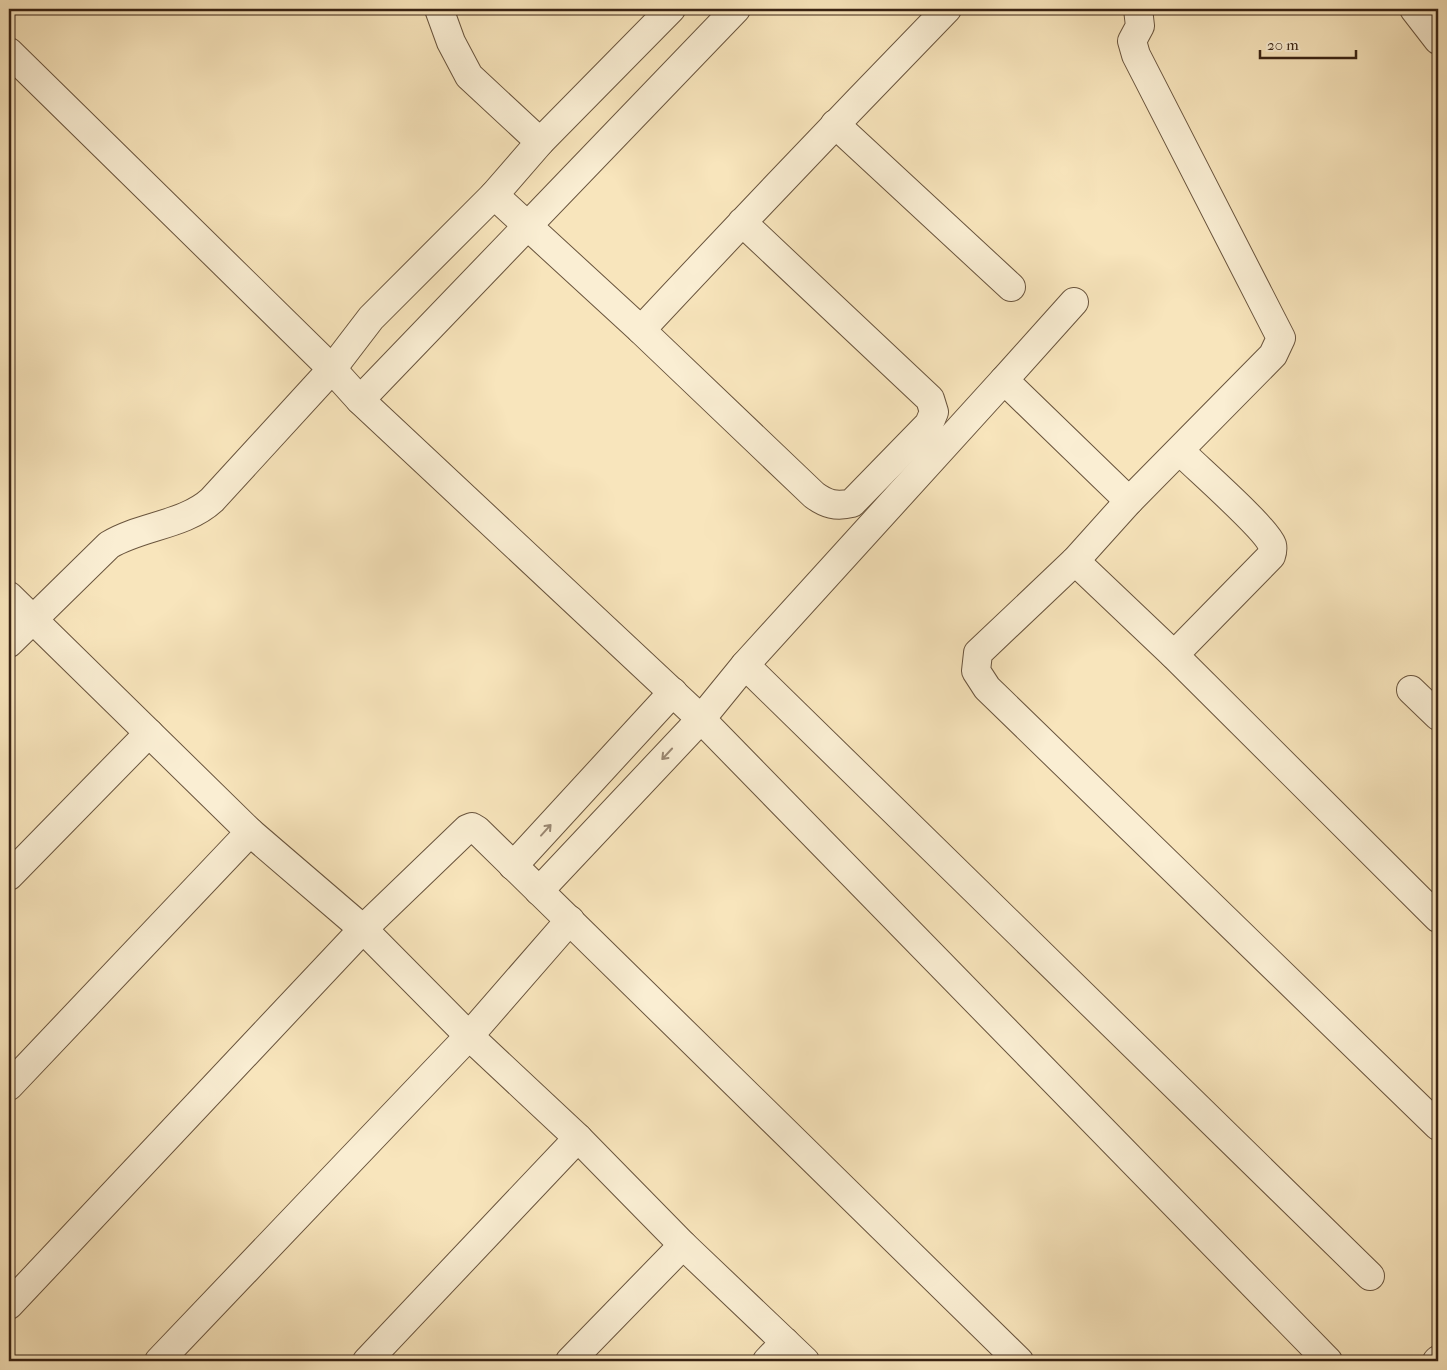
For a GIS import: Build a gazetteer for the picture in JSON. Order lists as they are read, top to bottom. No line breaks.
{"scale_bar":"20 m"}
